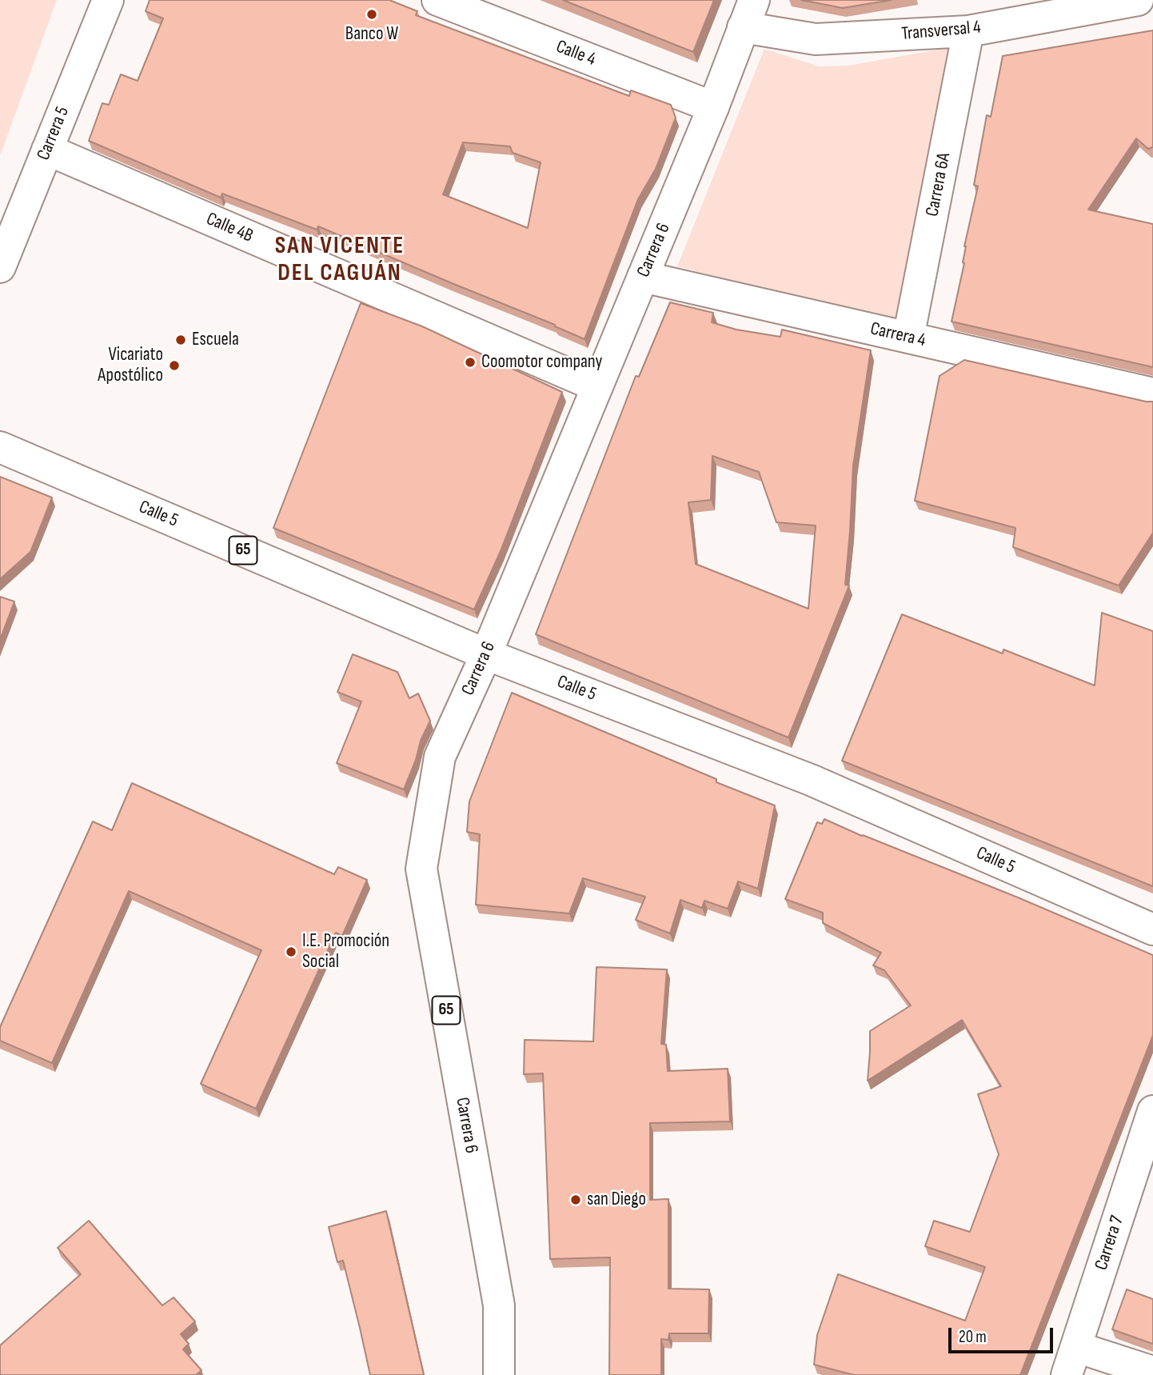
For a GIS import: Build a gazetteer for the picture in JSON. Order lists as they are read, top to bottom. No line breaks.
{"streets":{"street":["Transversal 4","Calle 4","Carrera 5","Carrera 6A","Calle 4B","Carrera 6","Carrera 4","Calle 5","65","Carrera 7"]},"crossings":[["Transversal 4","Carrera 6A"],["Transversal 4","Carrera 6"],["Calle 4","Carrera 6"],["Carrera 5","Calle 4B"],["Carrera 6A","Carrera 4"],["Calle 4B","Carrera 6"],["Carrera 6","Carrera 4"],["Carrera 6","Calle 5"]],"districts":["SAN VICENTE DEL CAGUÁN"],"places":["Banco W","Escuela","Coomotor company","Vicariato Apostólico","I.E. Promoción Social","san Diego"],"scale_bar":"20 m"}
